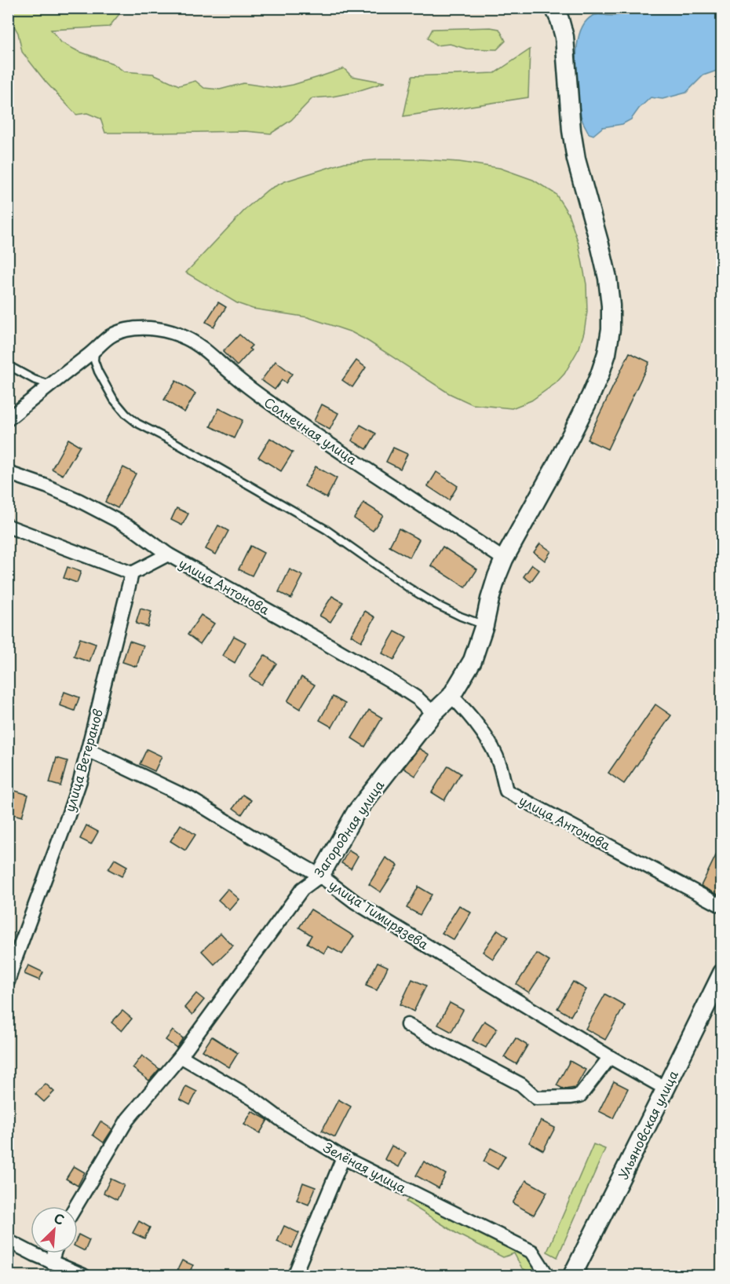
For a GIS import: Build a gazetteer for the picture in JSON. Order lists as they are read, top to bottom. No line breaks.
{"streets":{"street":["Солнечная улица","улица Антонова","улица Ветеранов","Загородная улица","улица Тимирязева","Ульяновская улица","Зелёная улица"]},"crossings":[["Солнечная улица","Загородная улица"],["улица Антонова","Загородная улица"],["улица Ветеранов","улица Тимирязева"],["Загородная улица","улица Тимирязева"],["Загородная улица","Зелёная улица"],["улица Тимирязева","Ульяновская улица"]],"north":"top right"}
